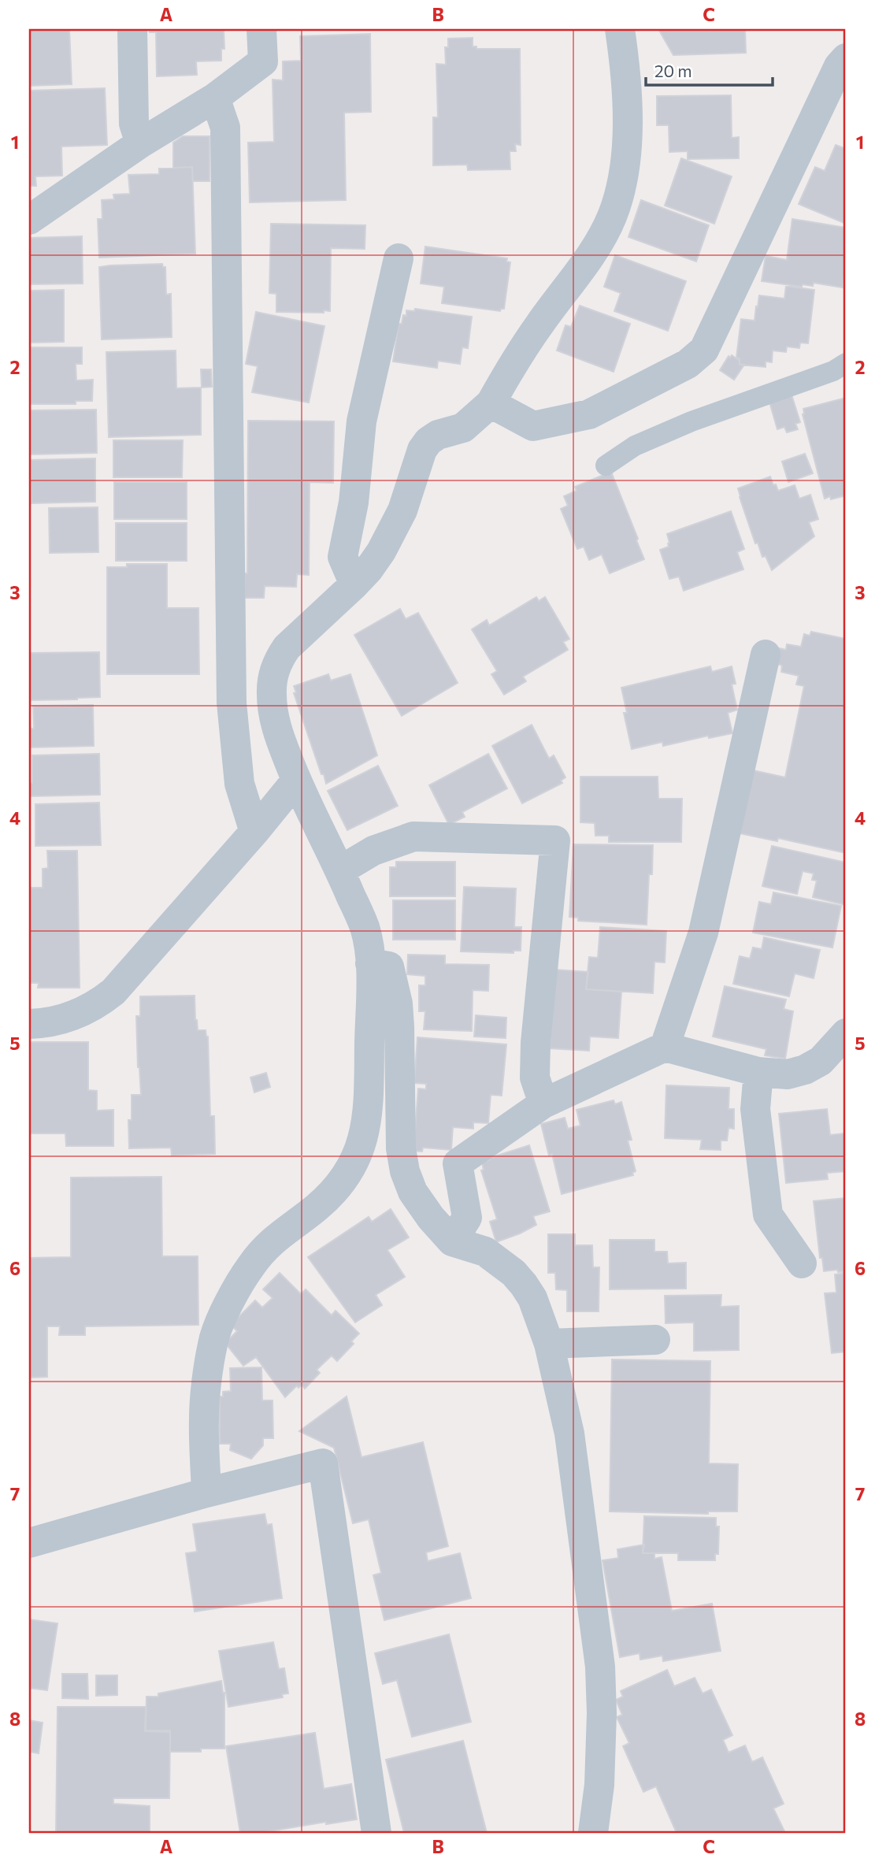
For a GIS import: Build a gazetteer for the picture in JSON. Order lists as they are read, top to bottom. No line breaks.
{"scale_bar":"20 m","grid":{"columns":["A","B","C"],"rows":["1","2","3","4","5","6","7","8"]}}
